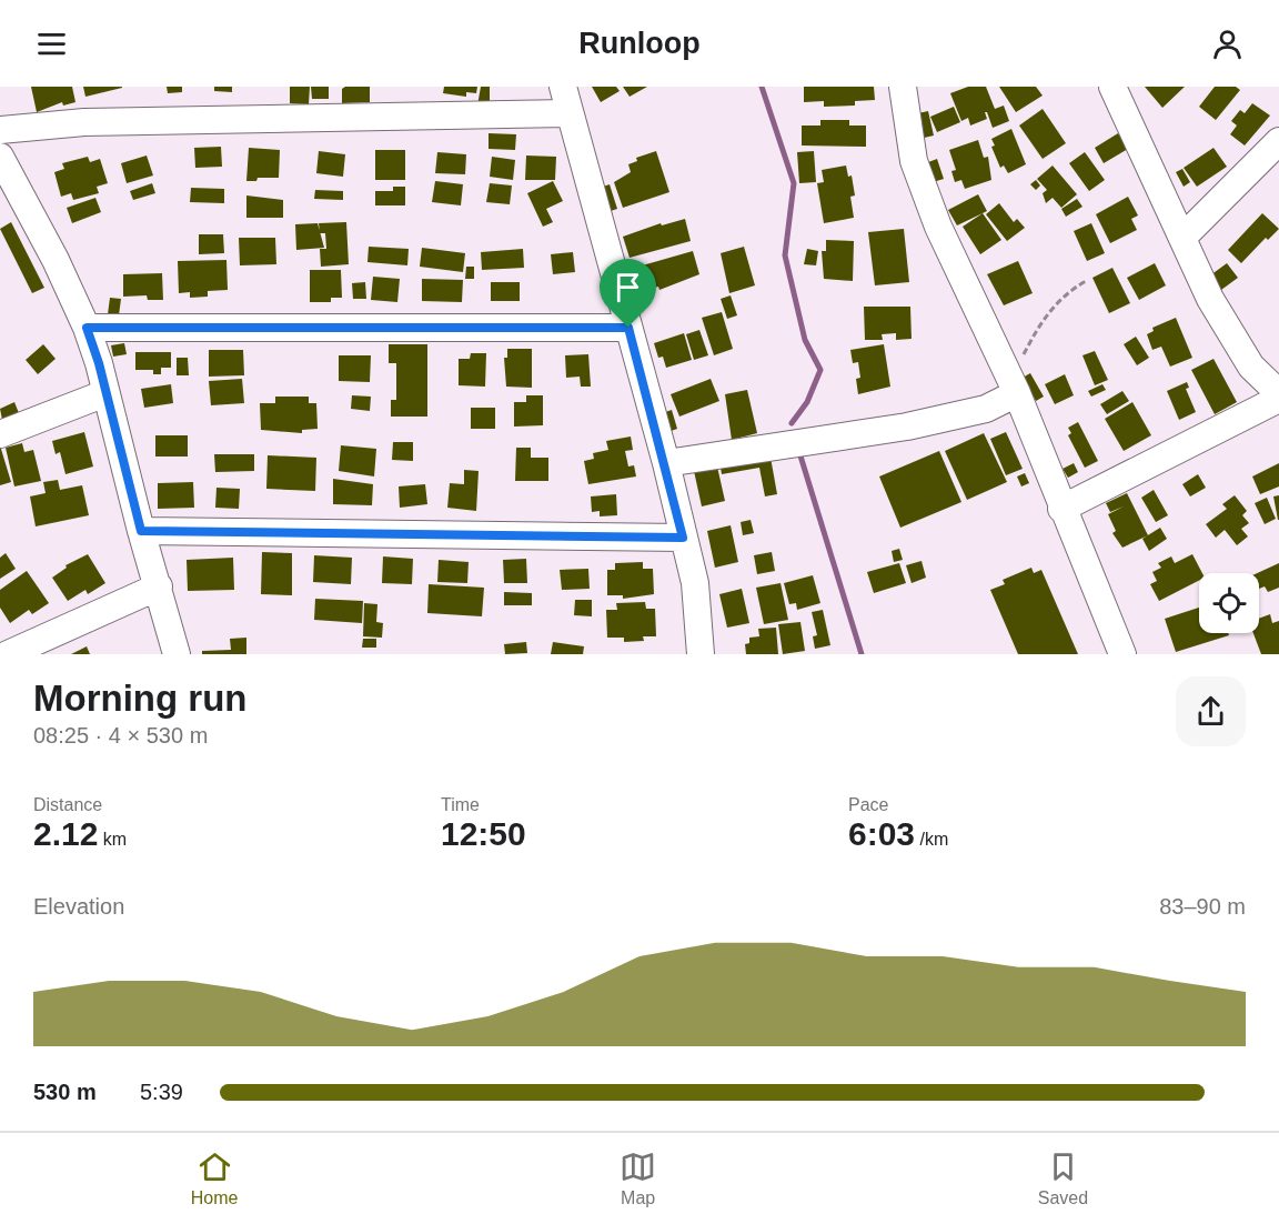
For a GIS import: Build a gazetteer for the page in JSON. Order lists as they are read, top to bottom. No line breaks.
{"page":{"header":"Runloop","heading":["Morning run","08:25 · 4 × 530 m"],"stats":[["Distance","2.12 km"],["Time","12:50"],["Pace","6:03 /km"]],"chart":["Elevation","83–90 m"],"list":[{"name":"530 m","note":"5:39"}],"tabs":["Home","Map","Saved"]}}
